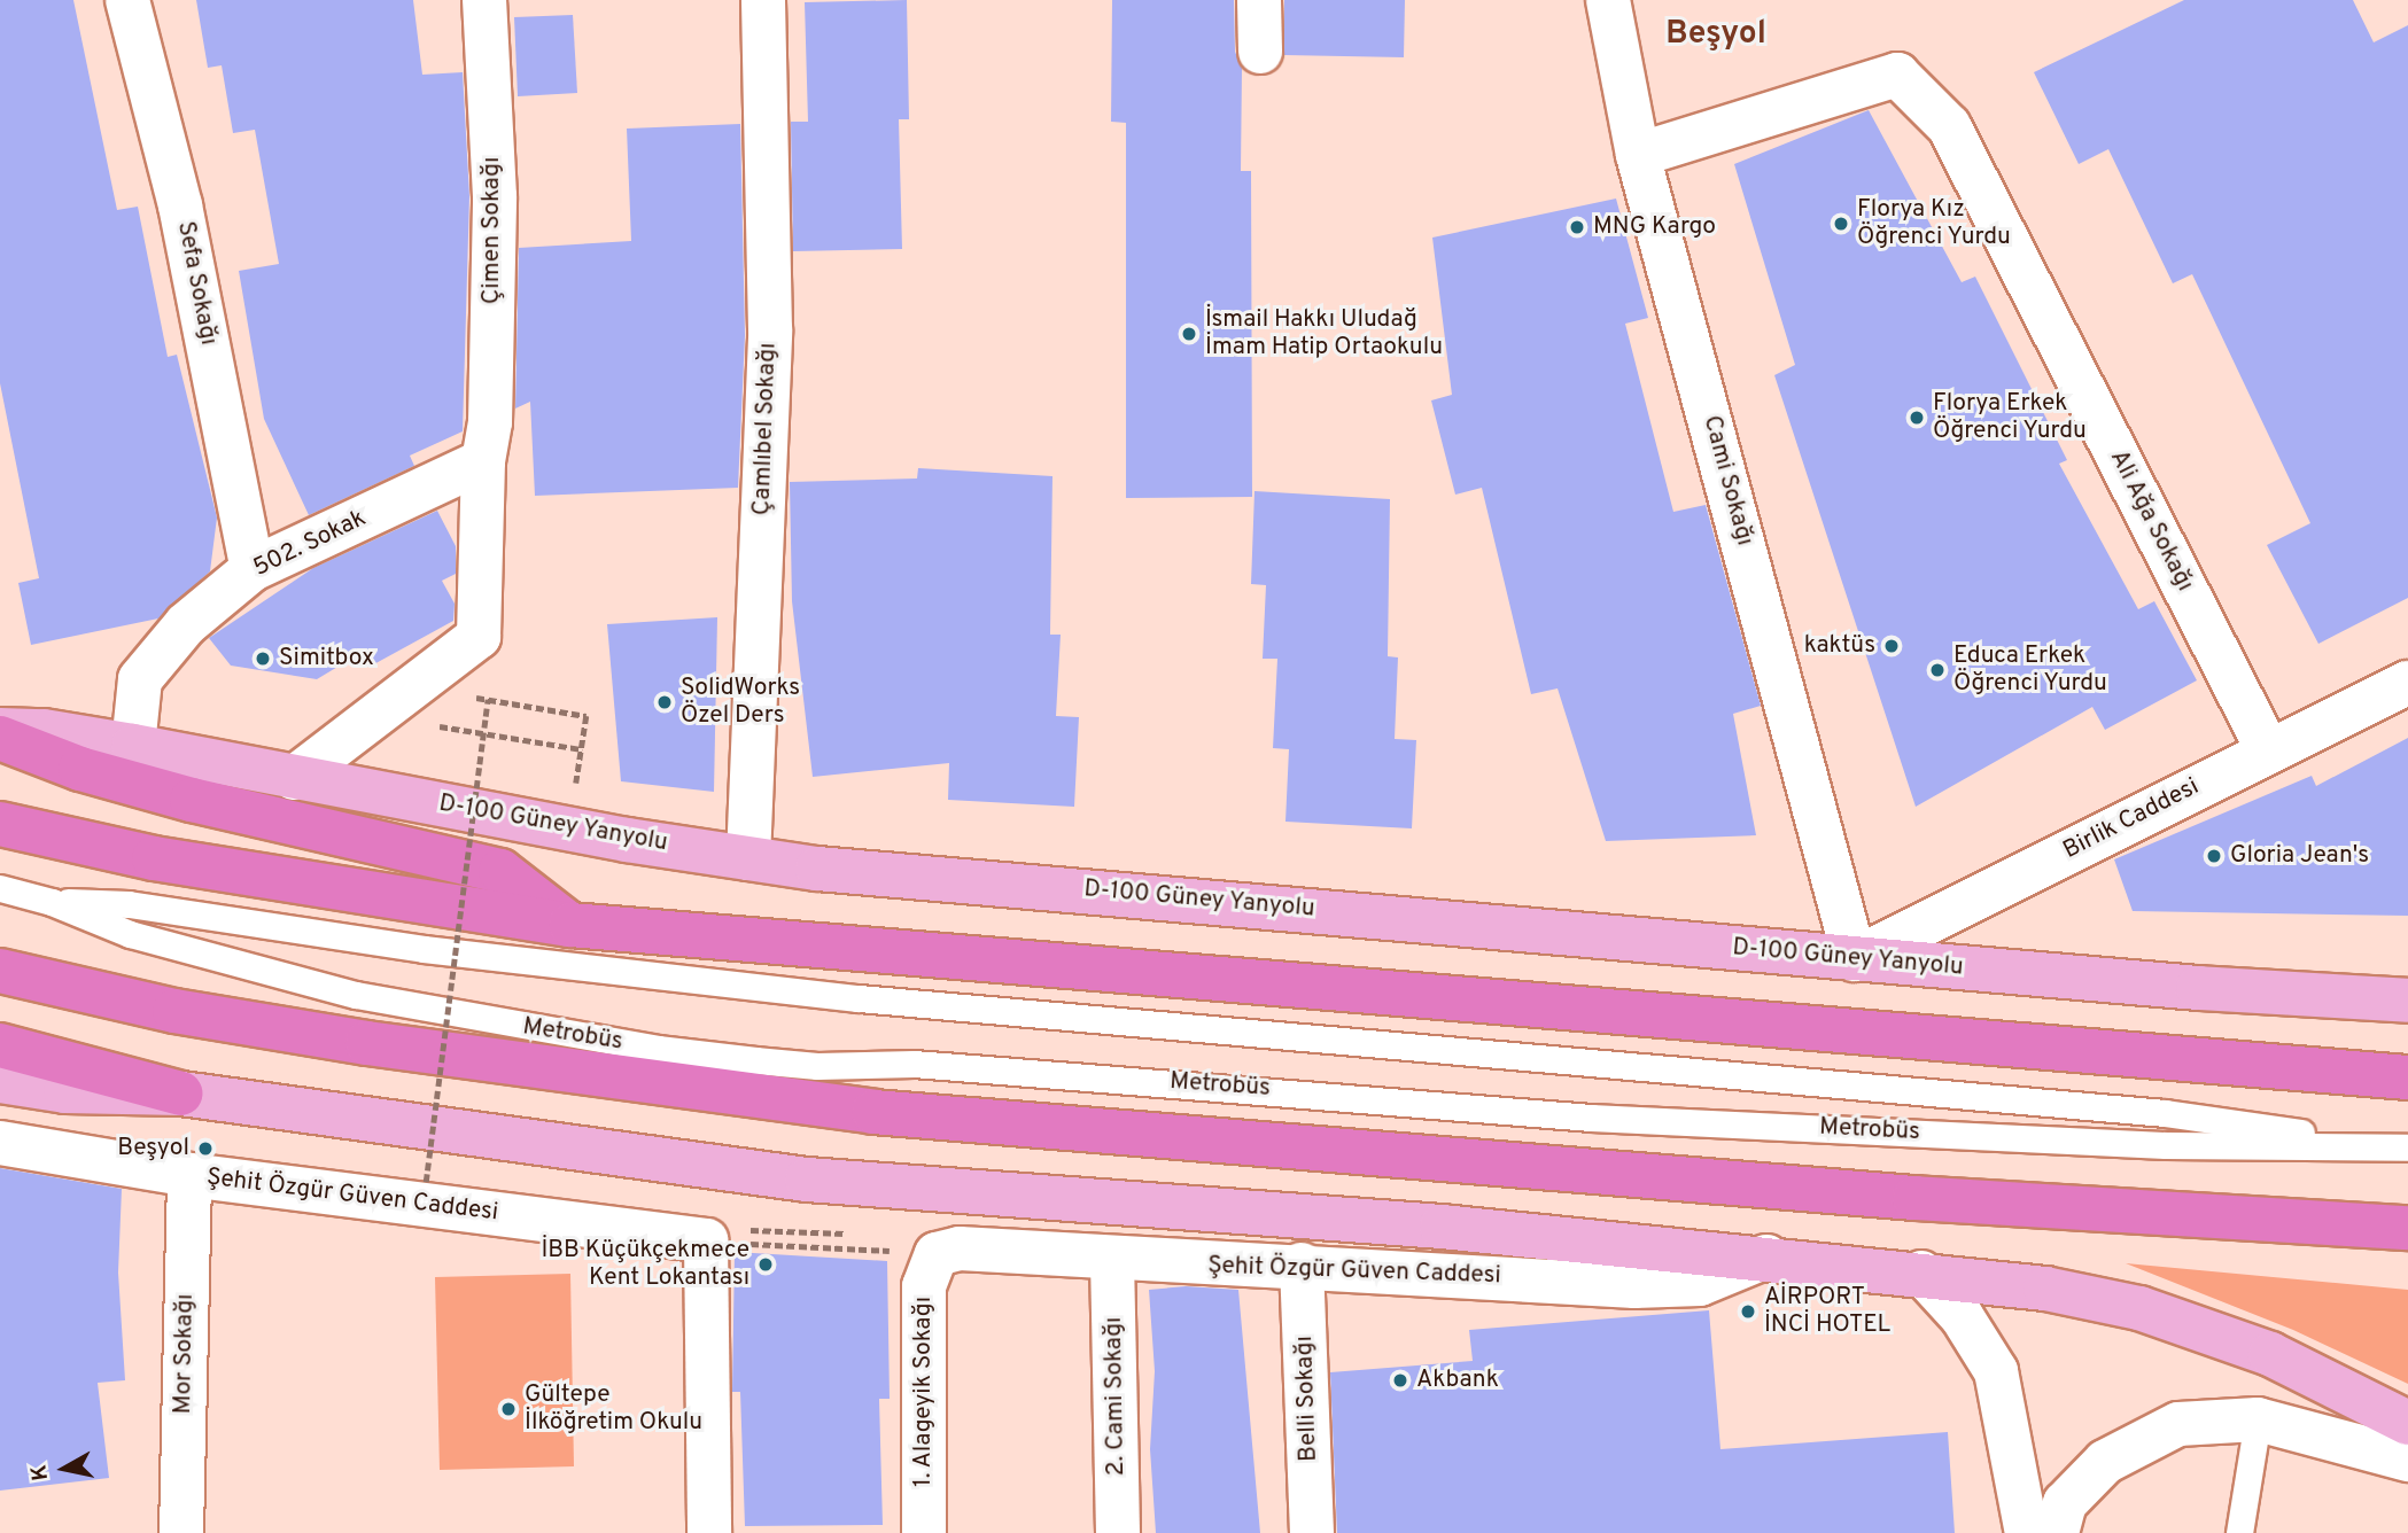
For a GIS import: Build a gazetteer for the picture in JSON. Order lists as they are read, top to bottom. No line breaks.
{"streets":{"main road":["D-100 Güney Yanyolu"],"street":["Çimen Sokağı","Sefa Sokağı","Çamlıbel Sokağı","Cami Sokağı","Ali Ağa Sokağı","502. Sokak","Birlik Caddesi","Şehit Özgür Güven Caddesi","Mor Sokağı","1. Alageyik Sokağı","2. Cami Sokağı","Belli Sokağı"],"lane":["Metrobüs"]},"crossings":[["Çimen Sokağı","502. Sokak"],["Çimen Sokağı","D-100 Güney Yanyolu"],["Sefa Sokağı","502. Sokak"],["Çamlıbel Sokağı","D-100 Güney Yanyolu"],["Cami Sokağı","Ali Ağa Sokağı"],["Cami Sokağı","Birlik Caddesi"],["Cami Sokağı","D-100 Güney Yanyolu"],["Ali Ağa Sokağı","Birlik Caddesi"],["502. Sokak","D-100 Güney Yanyolu"],["Birlik Caddesi","D-100 Güney Yanyolu"],["Şehit Özgür Güven Caddesi","Mor Sokağı"],["Şehit Özgür Güven Caddesi","1. Alageyik Sokağı"],["Şehit Özgür Güven Caddesi","2. Cami Sokağı"],["Şehit Özgür Güven Caddesi","Belli Sokağı"]],"districts":["Beşyol"],"places":["Florya Kız Öğrenci Yurdu","MNG Kargo","İsmail Hakkı Uludağ İmam Hatip Ortaokulu","Florya Erkek Öğrenci Yurdu","kaktüs","Simitbox","Educa Erkek Öğrenci Yurdu","SolidWorks Özel Ders","Gloria Jean's","Beşyol","İBB Küçükçekmece Kent Lokantası","AİRPORT İNCİ HOTEL","Akbank","Gültepe İlköğretim Okulu"],"north":"left"}
